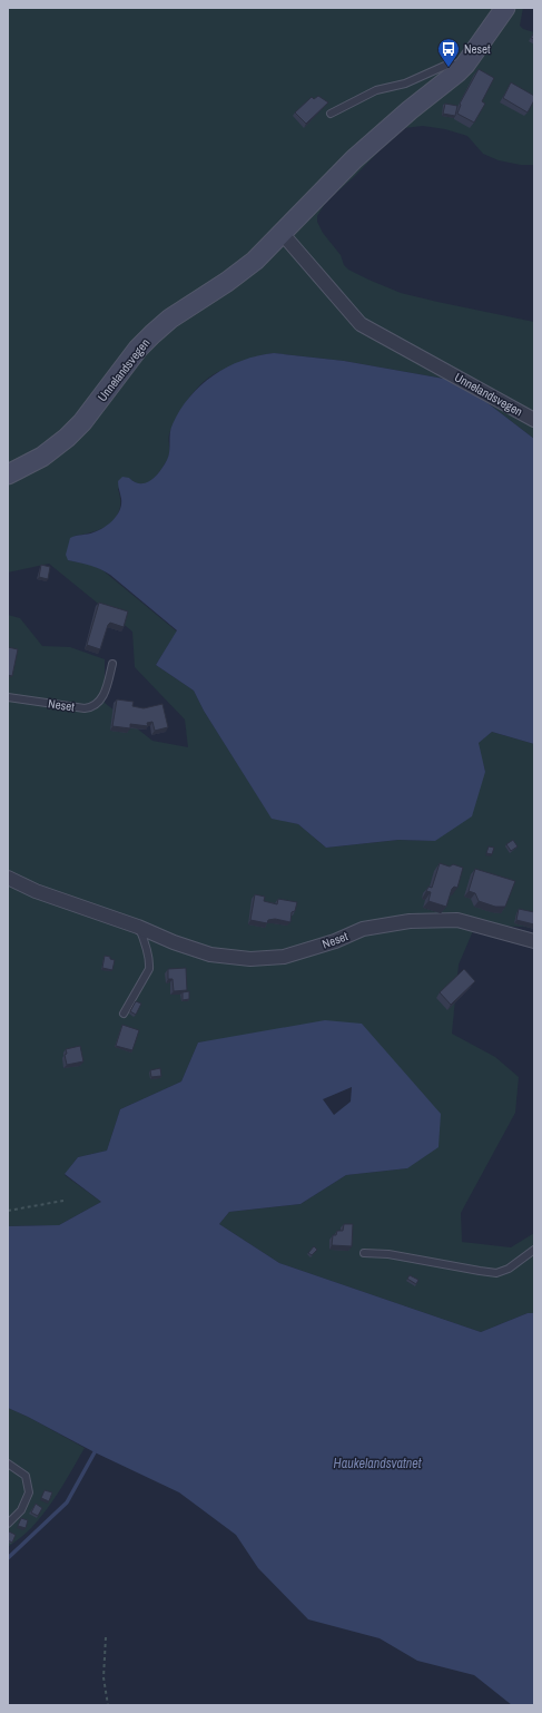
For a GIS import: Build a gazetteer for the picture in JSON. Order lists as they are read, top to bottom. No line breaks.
{"streets":{"main road":["Unnelandsvegen"],"street":["Neset"]},"water":["Haukelandsvatnet"],"places":{"bus stop":["Neset"]}}
